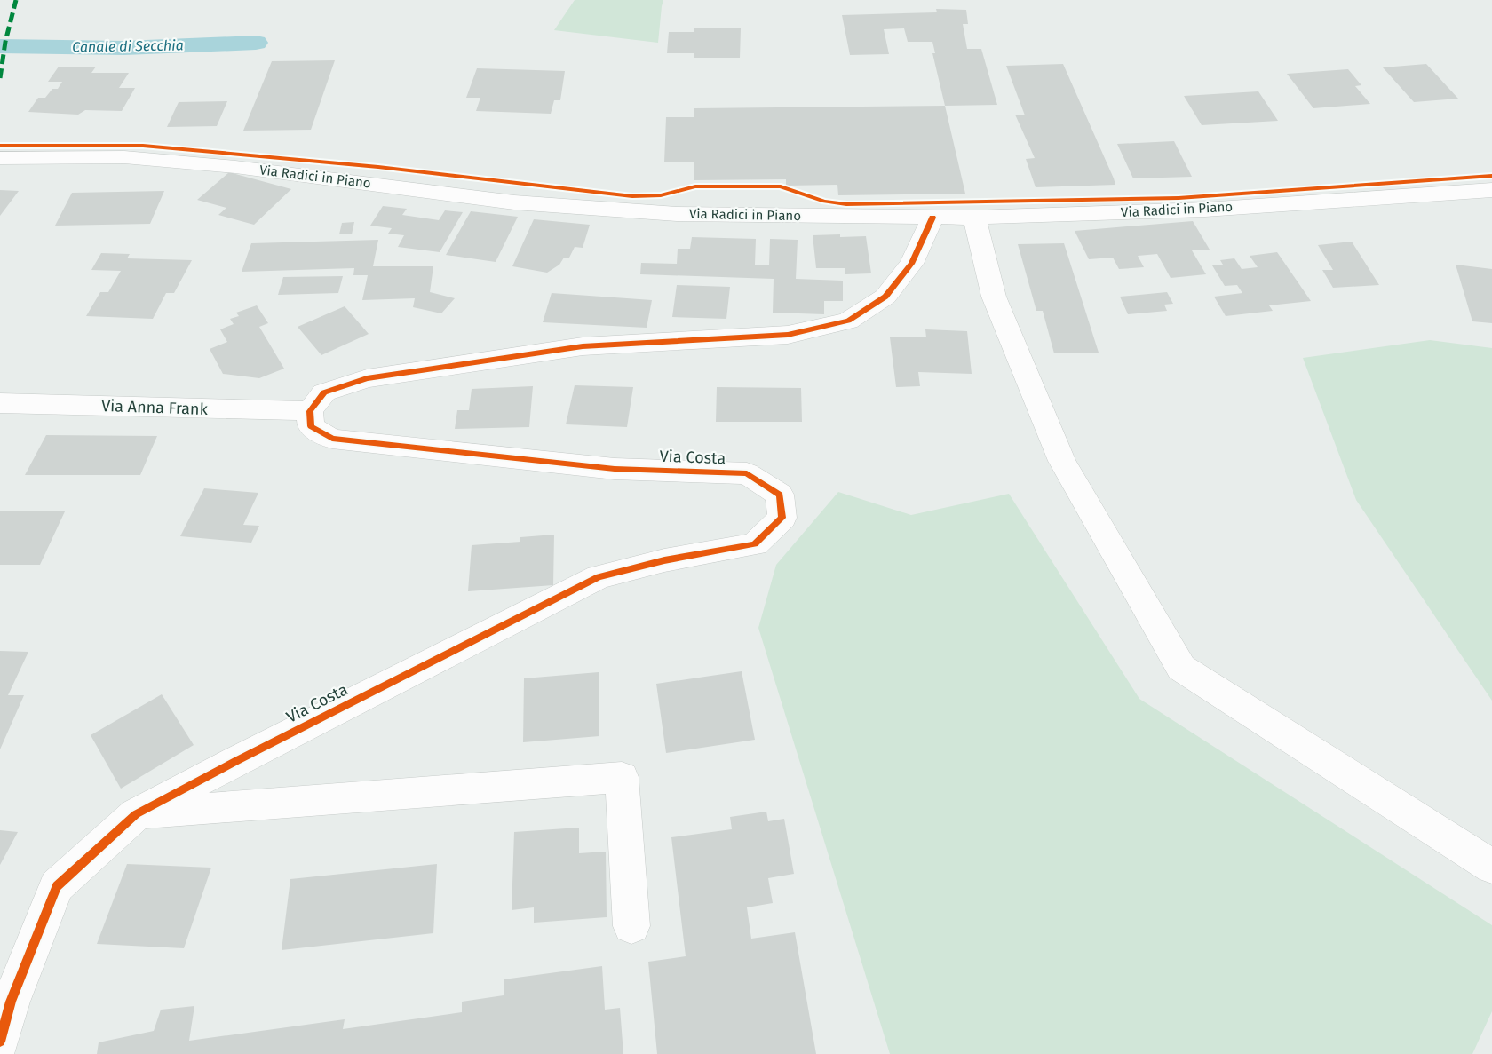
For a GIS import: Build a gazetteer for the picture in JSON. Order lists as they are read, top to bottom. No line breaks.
{"streets":{"street":["Via Radici in Piano","Via Anna Frank","Via Costa"]},"crossings":[["Via Anna Frank","Via Costa"]],"water":["Canale di Secchia"]}
